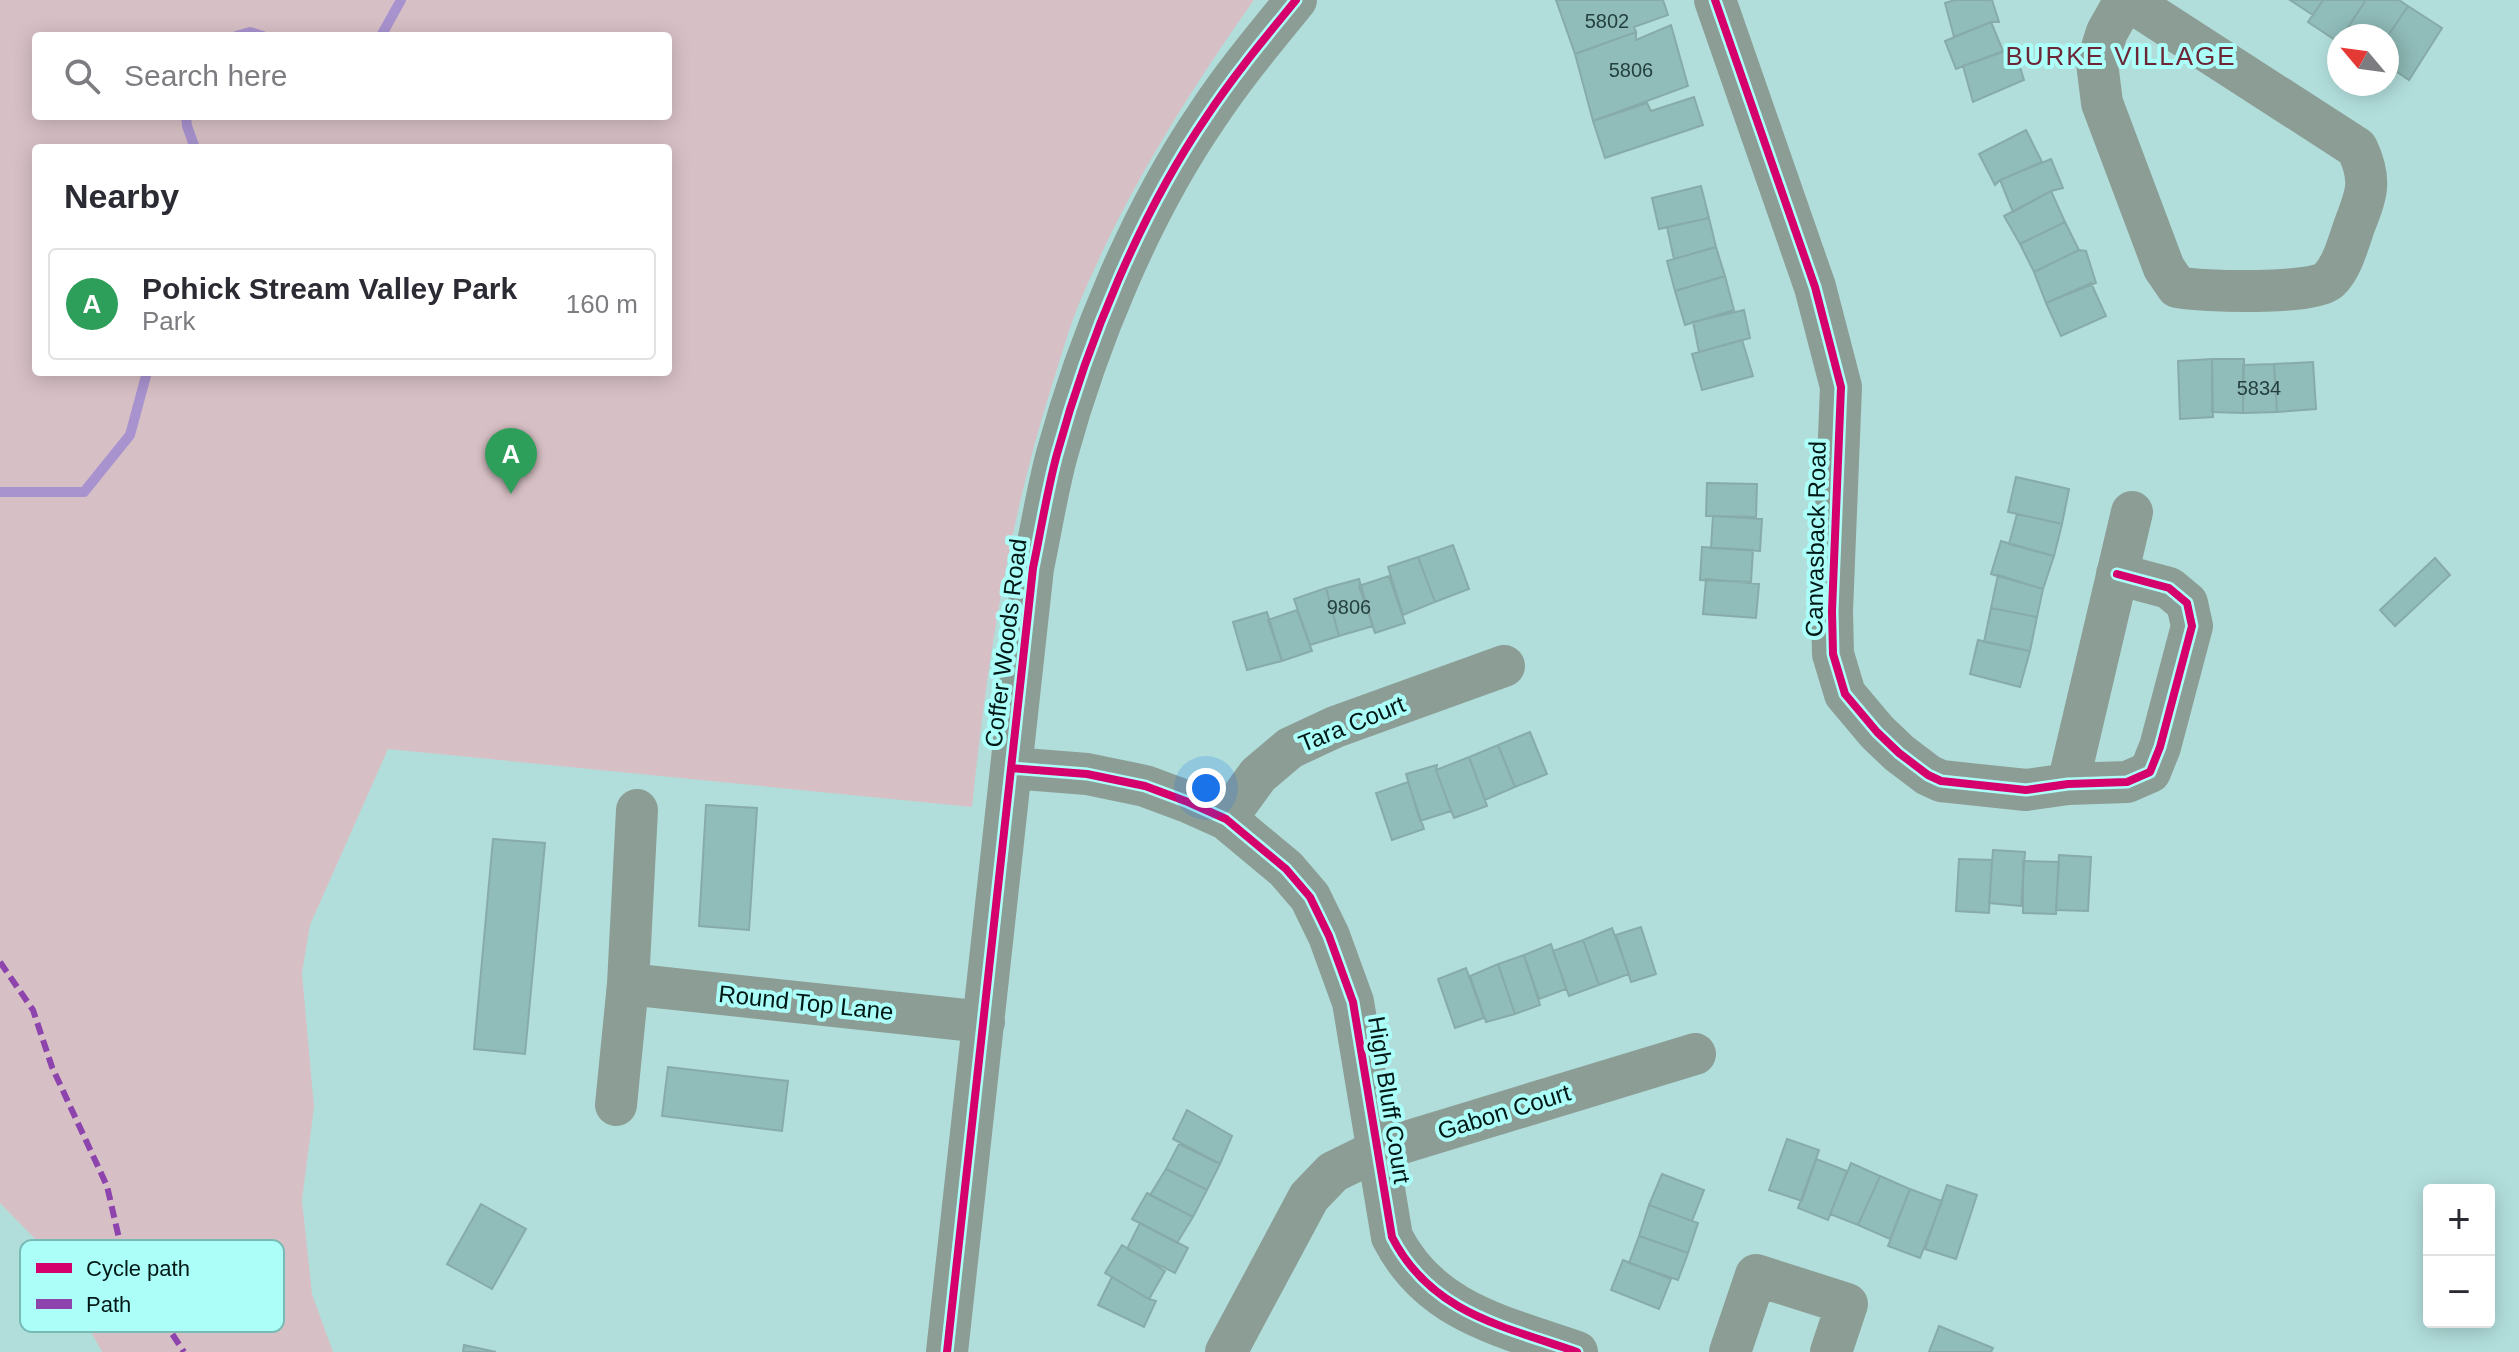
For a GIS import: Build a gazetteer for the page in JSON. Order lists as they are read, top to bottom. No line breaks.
{"streets":{"street":["Canvasback Road","Coffer Woods Road","Tara Court","Round Top Lane","High Bluff Court","Gabon Court"]},"crossings":[["Coffer Woods Road","Round Top Lane"],["Coffer Woods Road","High Bluff Court"],["Tara Court","High Bluff Court"],["High Bluff Court","Gabon Court"]],"districts":["BURKE VILLAGE"],"house_numbers":["5802","5806","5834","9806"],"legend":["Cycle path","Path"],"north":"top left","page":{"search":"Search here","heading":"Nearby","list":[{"mark":"A","name":"Pohick Stream Valley Park","note":"Park","value":"160 m"}],"pins":"A","map_buttons":["+","−"]}}
